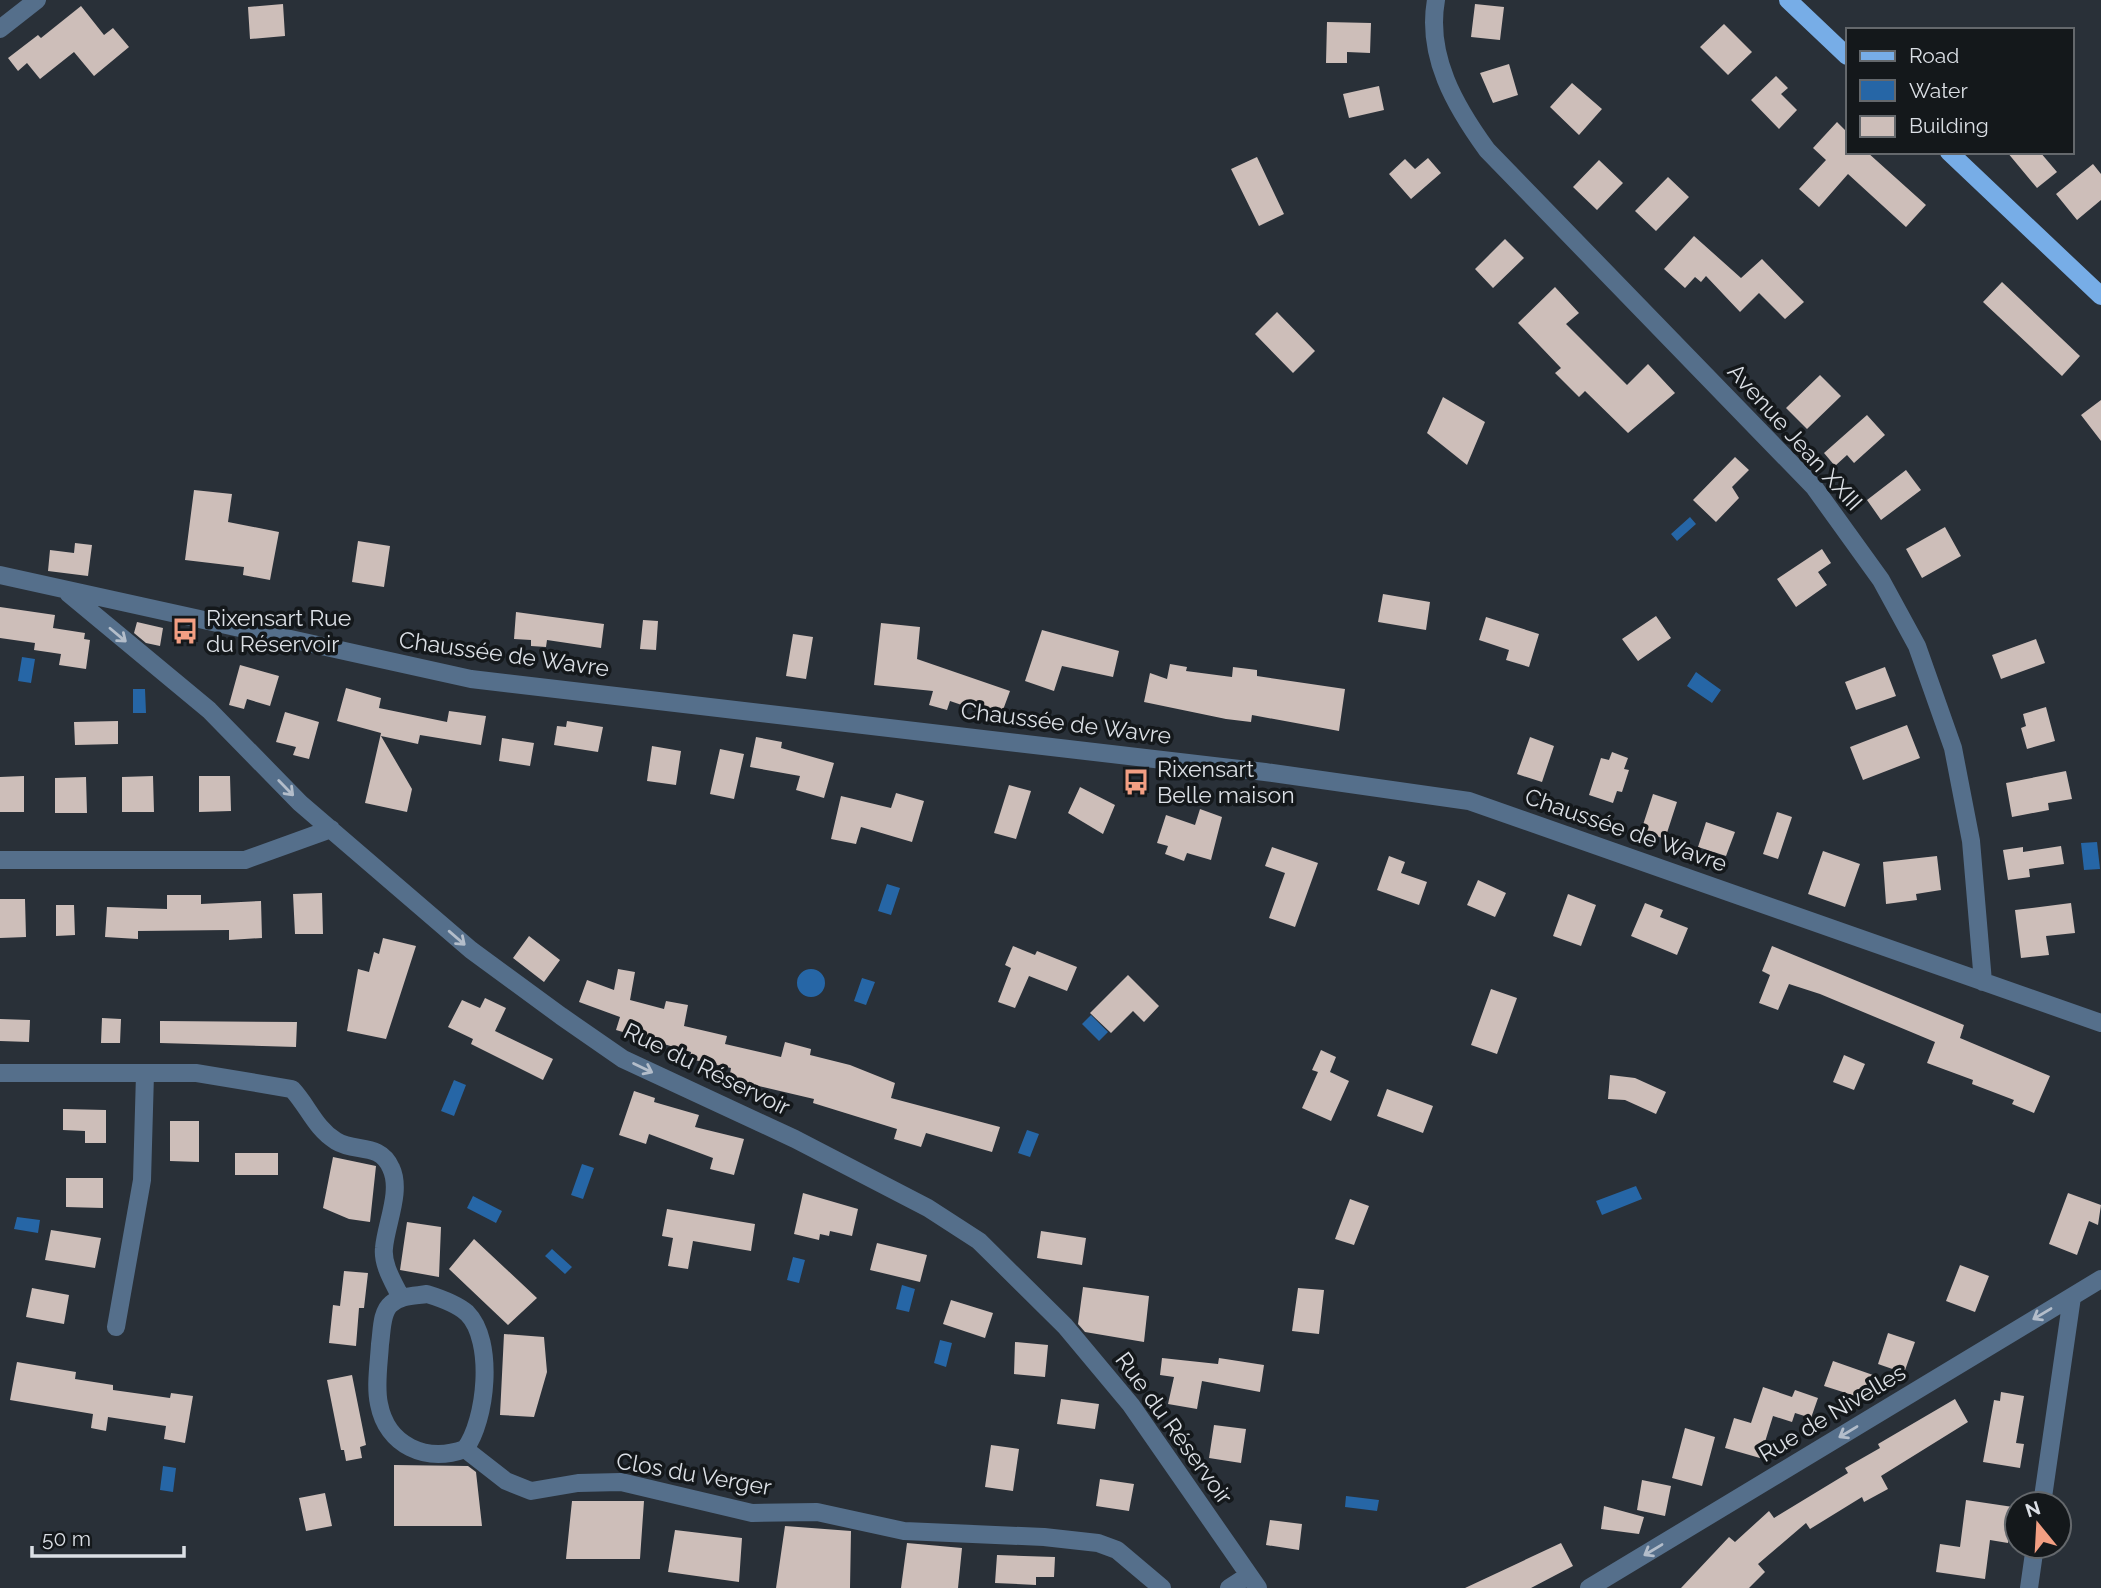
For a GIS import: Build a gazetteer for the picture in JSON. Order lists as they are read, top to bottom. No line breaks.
{"streets":{"street":["Avenue Jean XXIII","Chaussée de Wavre","Rue du Réservoir","Rue de Nivelles","Clos du Verger"]},"crossings":[["Avenue Jean XXIII","Chaussée de Wavre"],["Chaussée de Wavre","Rue du Réservoir"]],"one_way":["Rue du Réservoir","Rue de Nivelles"],"places":{"bus stop":["Rixensart Rue du Réservoir","Rixensart Belle maison"]},"legend":["Road","Water","Building"],"scale_bar":"50 m","north":"top"}
